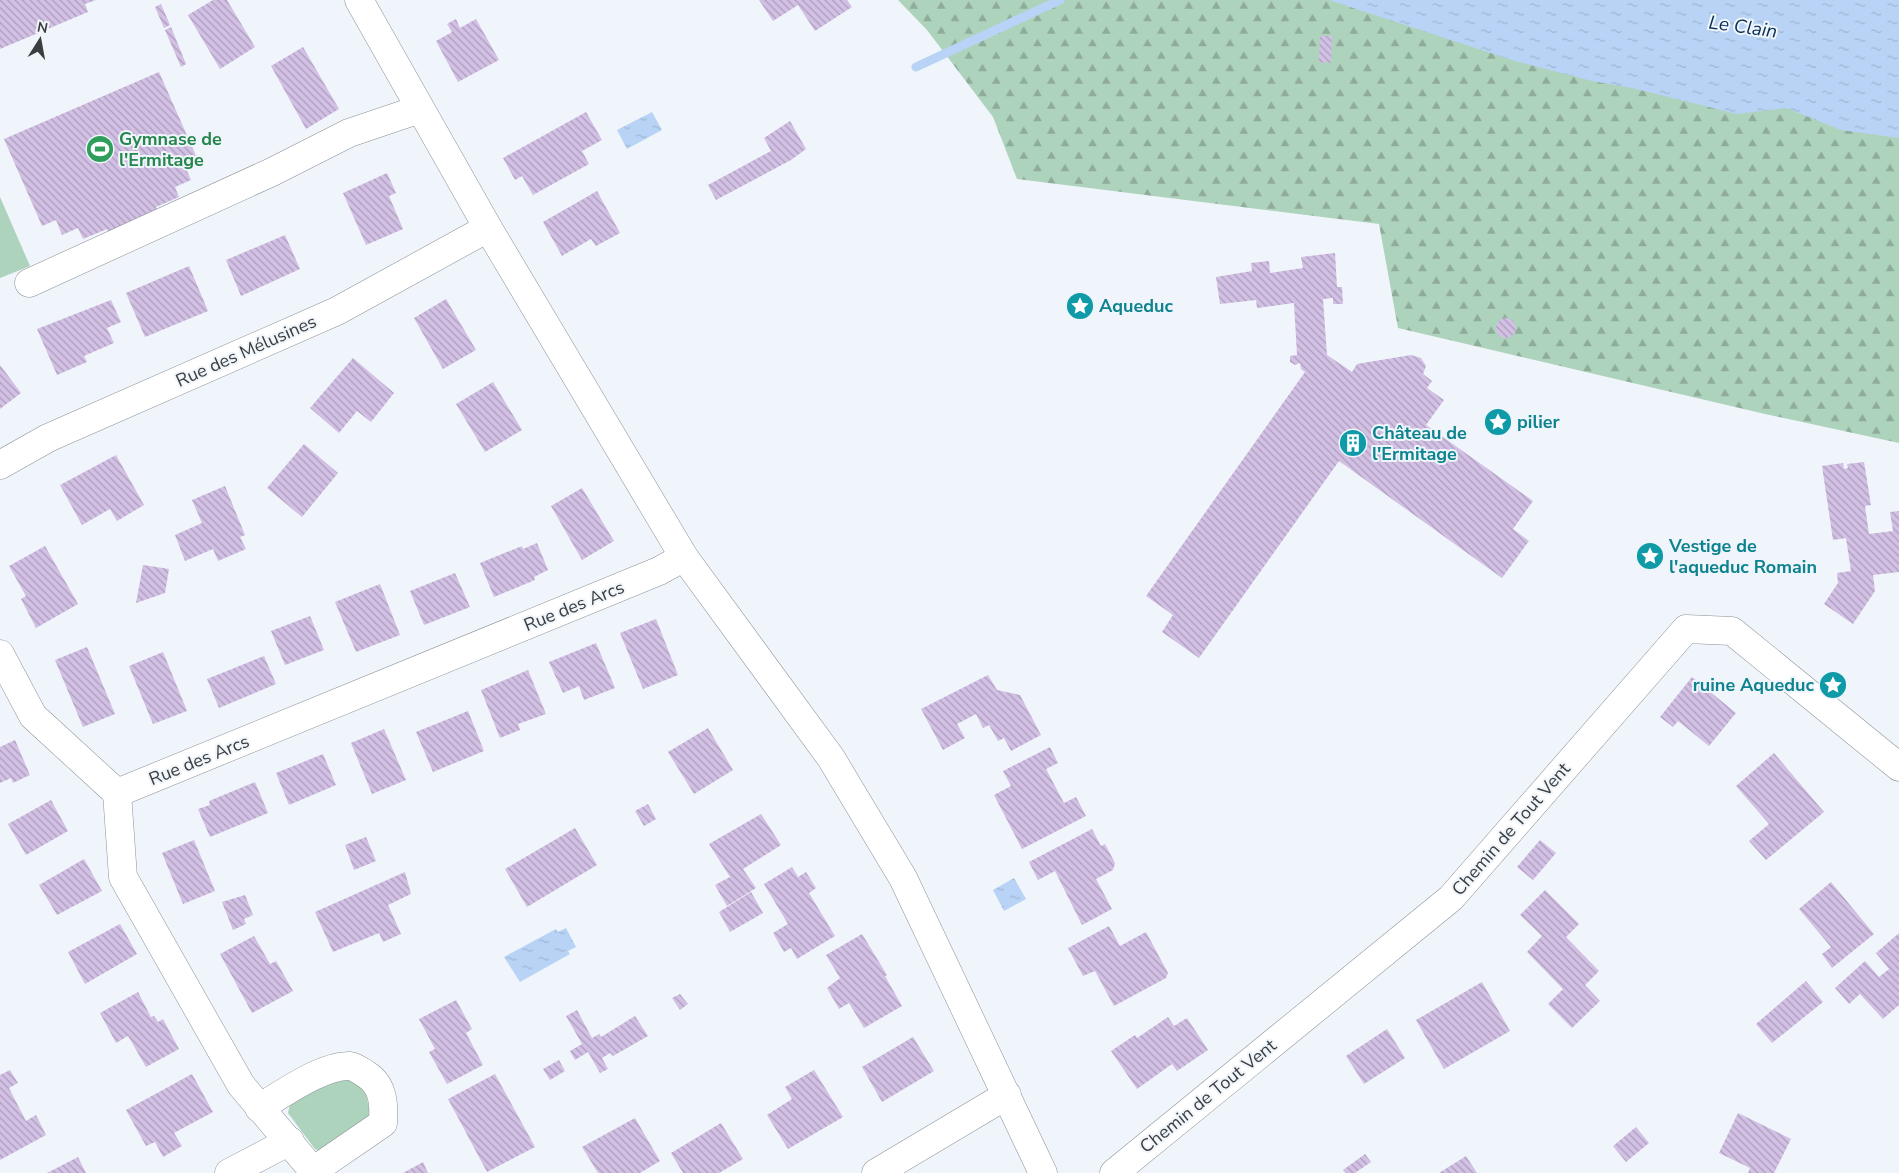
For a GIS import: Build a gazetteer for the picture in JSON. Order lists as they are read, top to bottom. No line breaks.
{"streets":{"street":["Rue des Mélusines","Rue des Arcs","Chemin de Tout Vent"]},"water":["Le Clain"],"places":{"sports":["Gymnase de l'Ermitage"],"place":["Aqueduc","pilier","Vestige de l'aqueduc Romain","ruine Aqueduc"],"building":["Château de l'Ermitage"]},"north":"top"}
